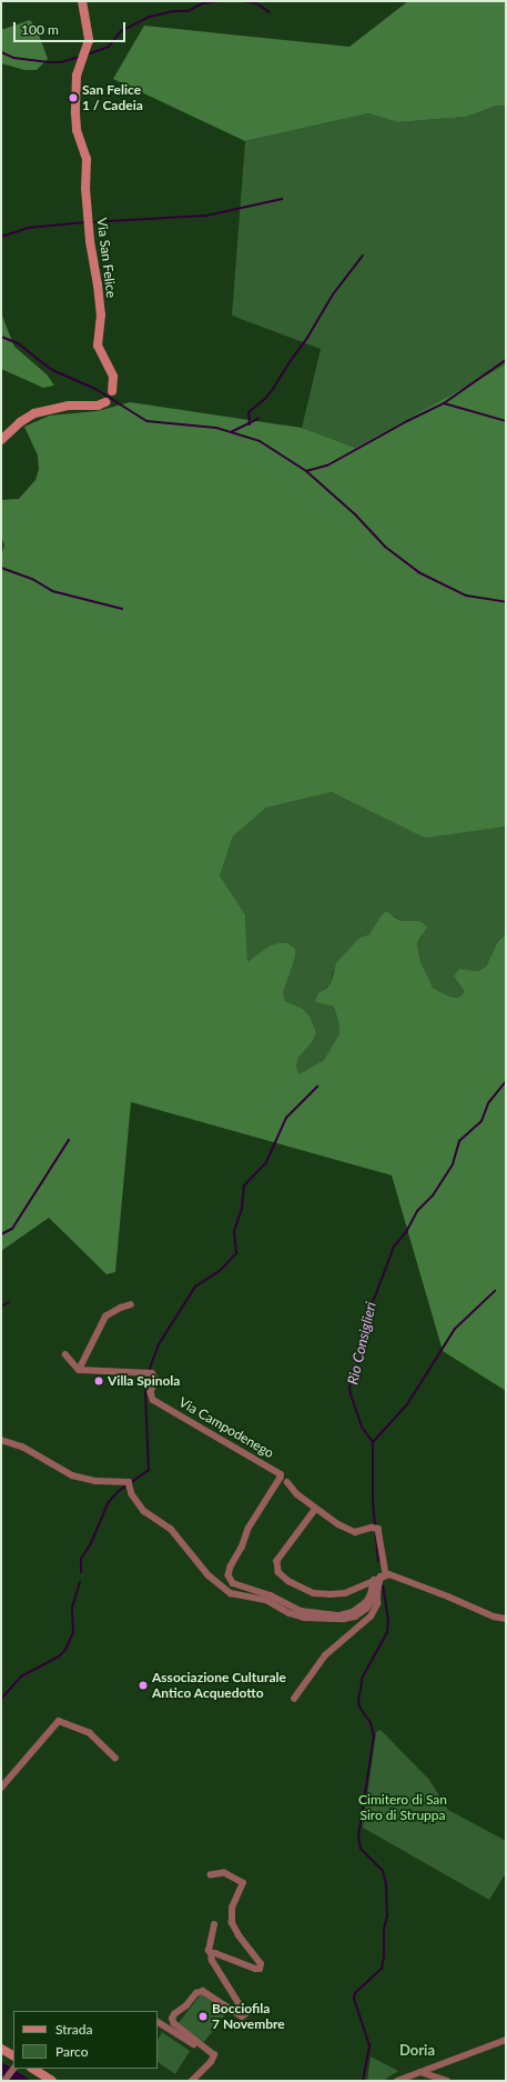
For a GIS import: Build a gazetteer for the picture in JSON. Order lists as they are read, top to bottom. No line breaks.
{"streets":{"street":["Via San Felice","Via Campodenego"]},"districts":["Doria"],"water":["Rio Consiglieri"],"parks":["Cimitero di San Siro di Struppa"],"places":["San Felice 1 / Cadeia","Villa Spinola","Associazione Culturale Antico Acquedotto","Bocciofila 7 Novembre"],"legend":["Strada","Parco"],"scale_bar":"100 m"}
